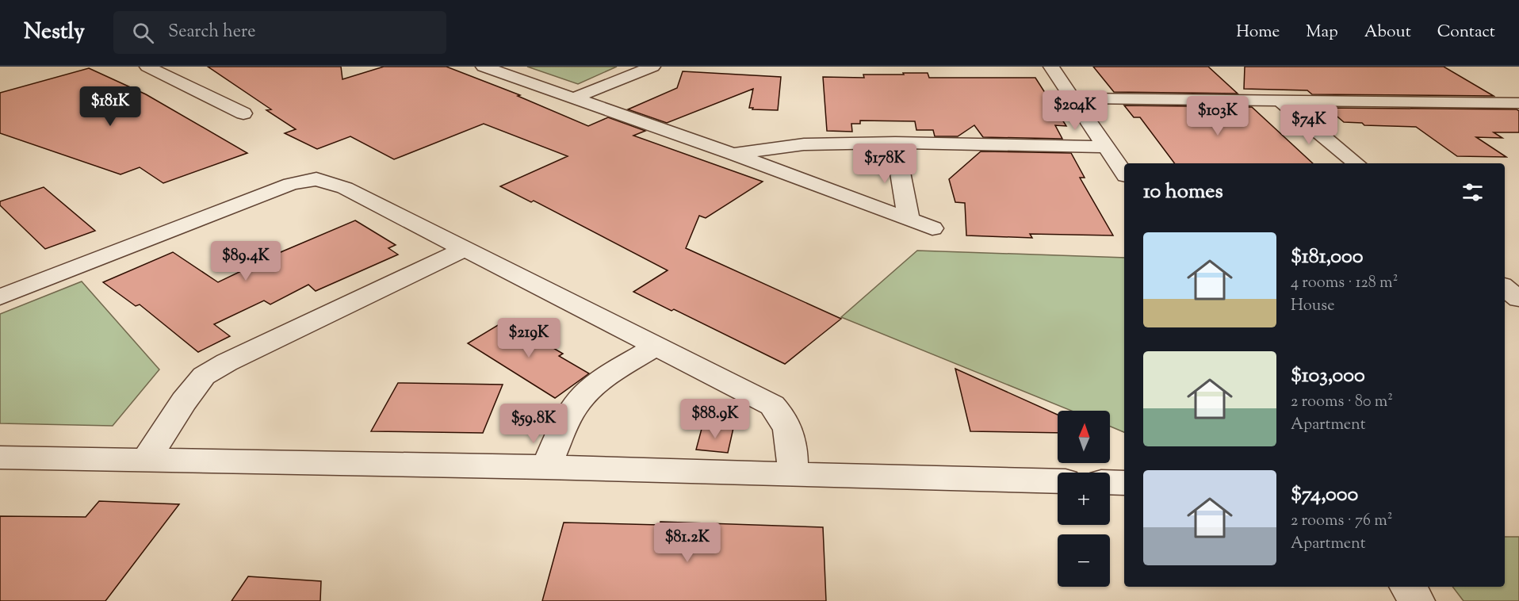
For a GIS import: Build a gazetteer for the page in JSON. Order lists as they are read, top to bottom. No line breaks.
{"north":"top","page":{"header":"Nestly","search":"Search here","nav":["Home","Map","About","Contact"],"price":["$181K","$204K","$103K","$74K","$178K","$89.4K","$219K","$88.9K","$59.8K","$81.2K"],"heading":"10 homes","list":[{"name":"$181,000","note":"4 rooms · 128 m² · House"},{"name":"$103,000","note":"2 rooms · 80 m² · Apartment"},{"name":"$74,000","note":"2 rooms · 76 m² · Apartment"}],"map_buttons":["+","−"]}}
